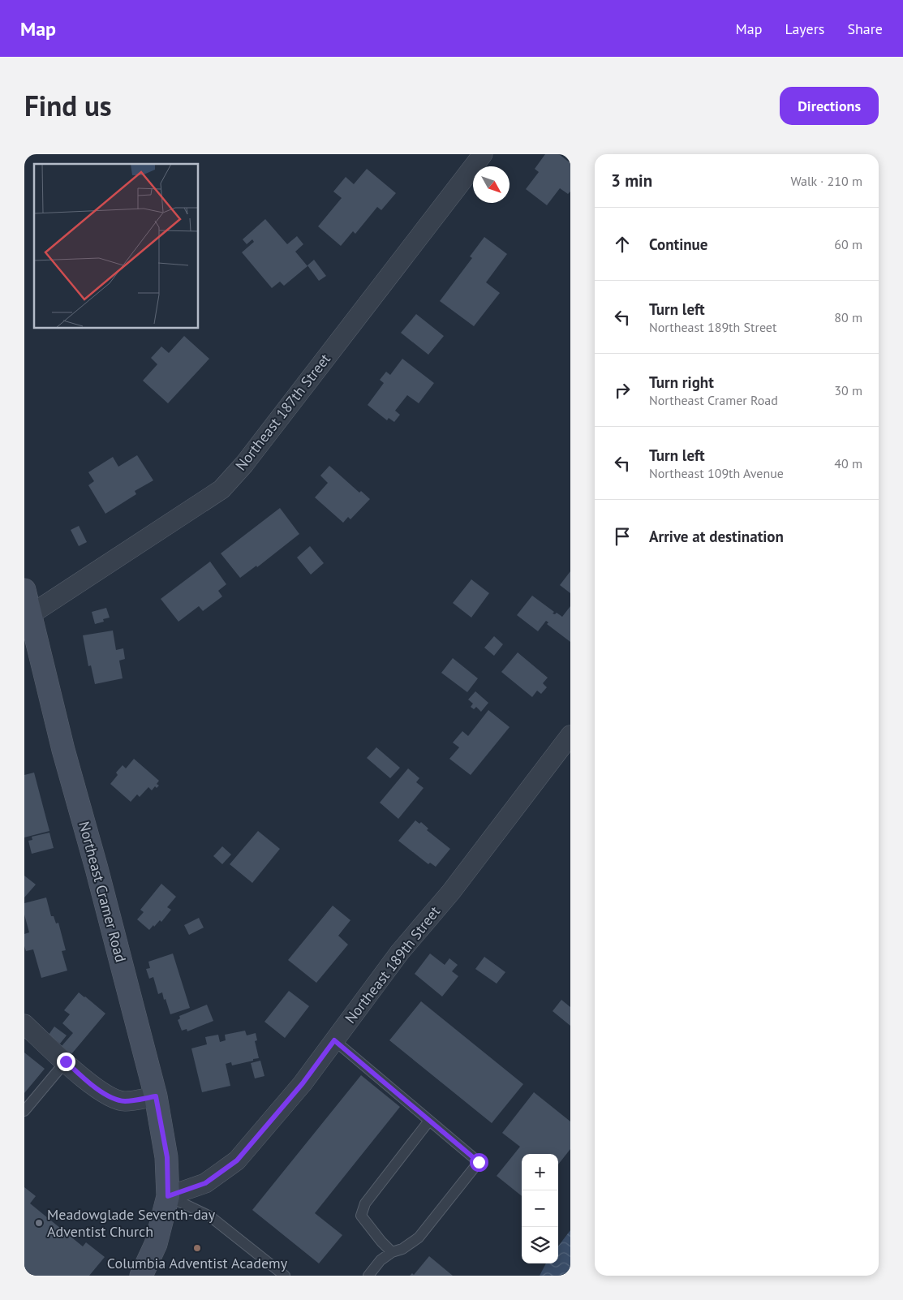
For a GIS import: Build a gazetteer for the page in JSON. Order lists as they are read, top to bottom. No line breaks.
{"streets":{"street":["Northeast 187th Street","Northeast Cramer Road","Northeast 189th Street"]},"crossings":[["Northeast 187th Street","Northeast Cramer Road"],["Northeast Cramer Road","Northeast 189th Street"]],"places":["Meadowglade Seventh-day Adventist Church","Columbia Adventist Academy"],"north":"bottom right","page":{"header":"Map","nav":["Map","Layers","Share"],"title":"Find us","buttons":"Directions","heading":["3 min","Walk · 210 m"],"list":[["Continue","60 m"],["Turn left","Northeast 189th Street","80 m"],["Turn right","Northeast Cramer Road","30 m"],["Turn left","Northeast 109th Avenue","40 m"],"Arrive at destination"],"map_buttons":["+","−"]}}
